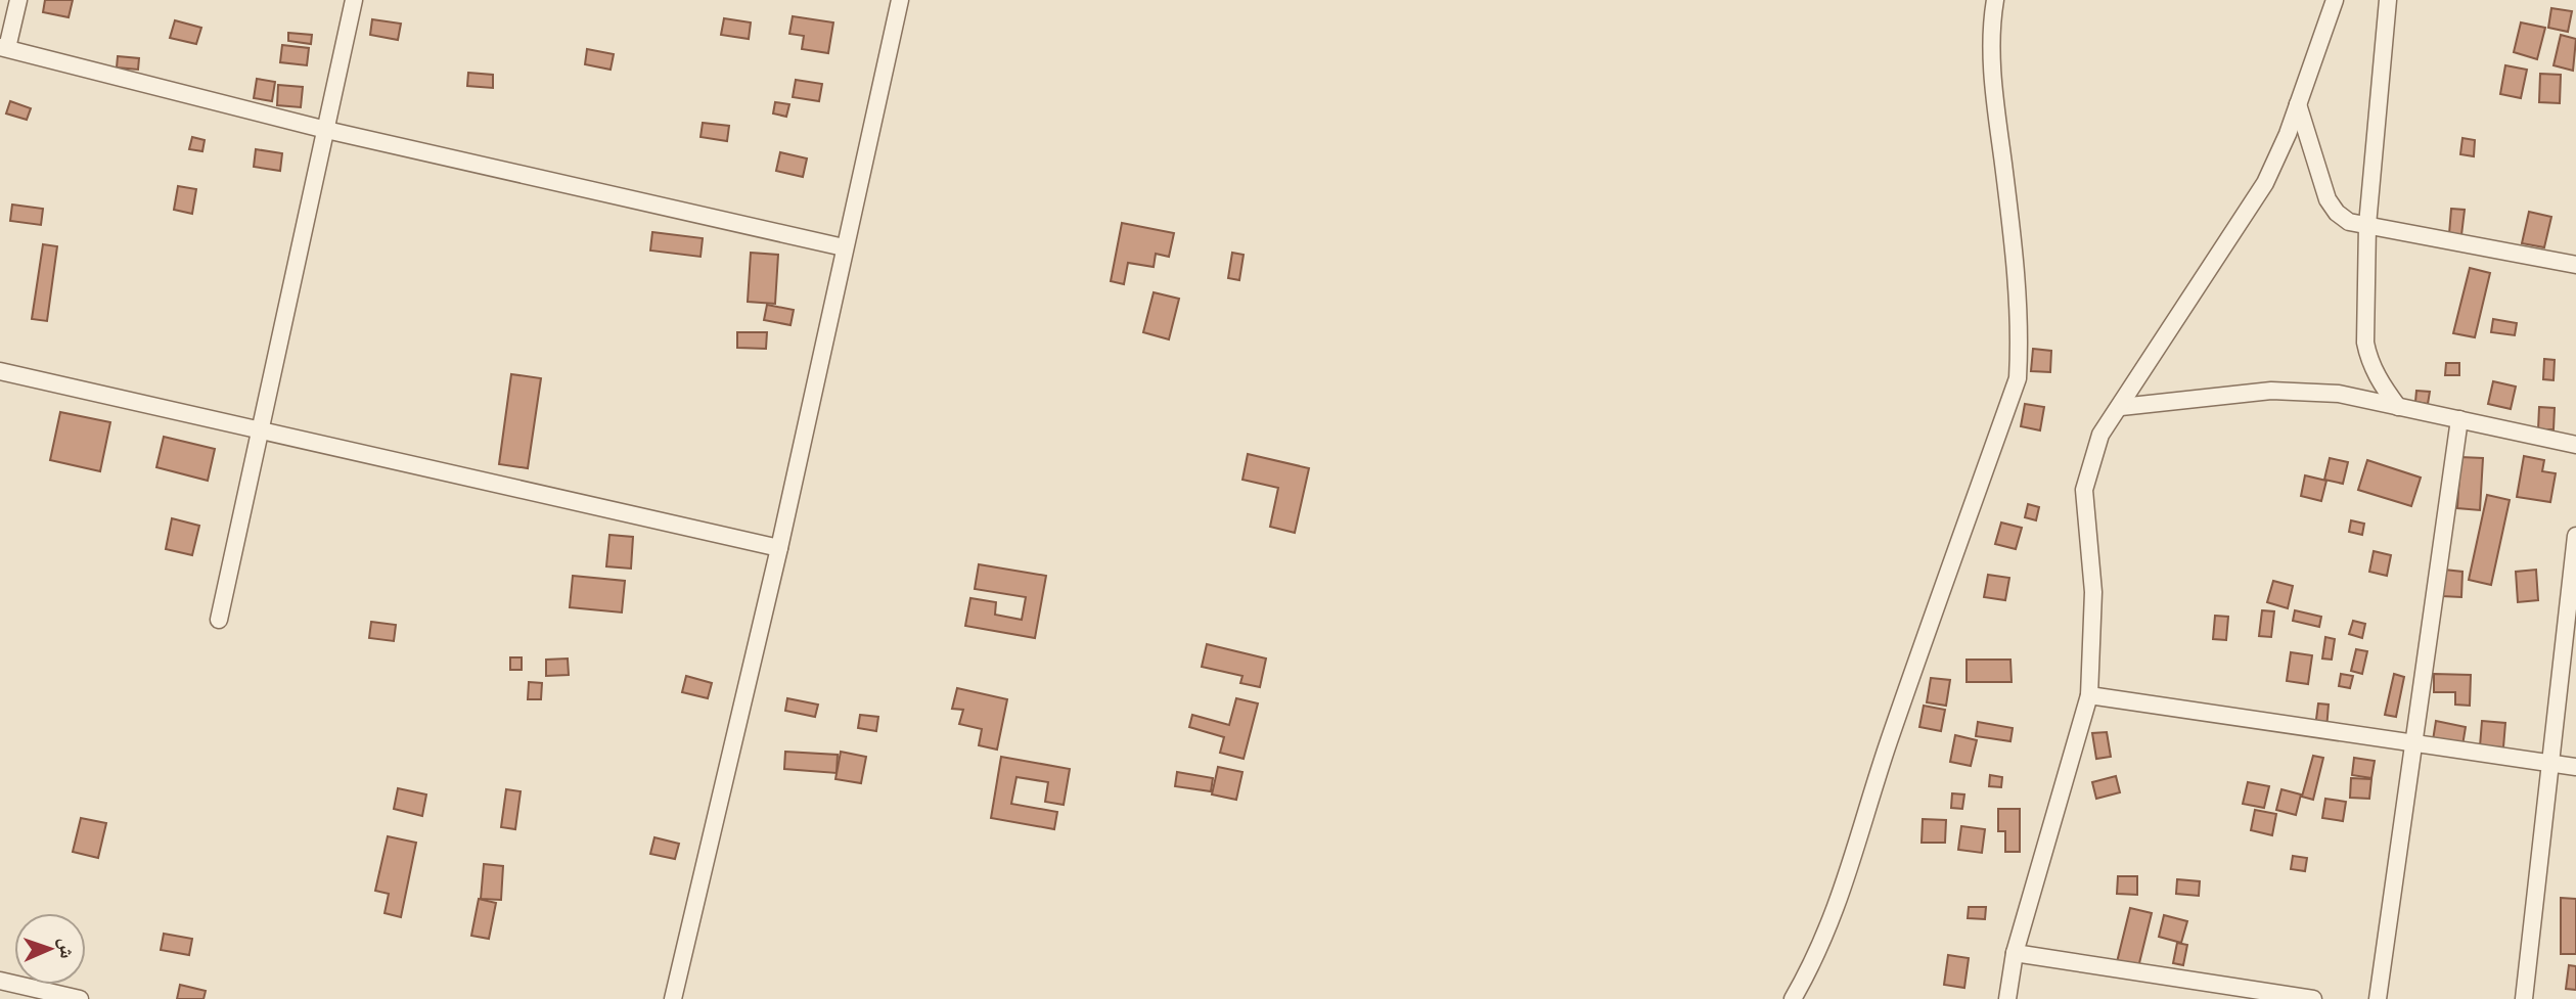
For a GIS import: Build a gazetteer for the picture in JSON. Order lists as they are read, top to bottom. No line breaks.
{"north":"right"}
